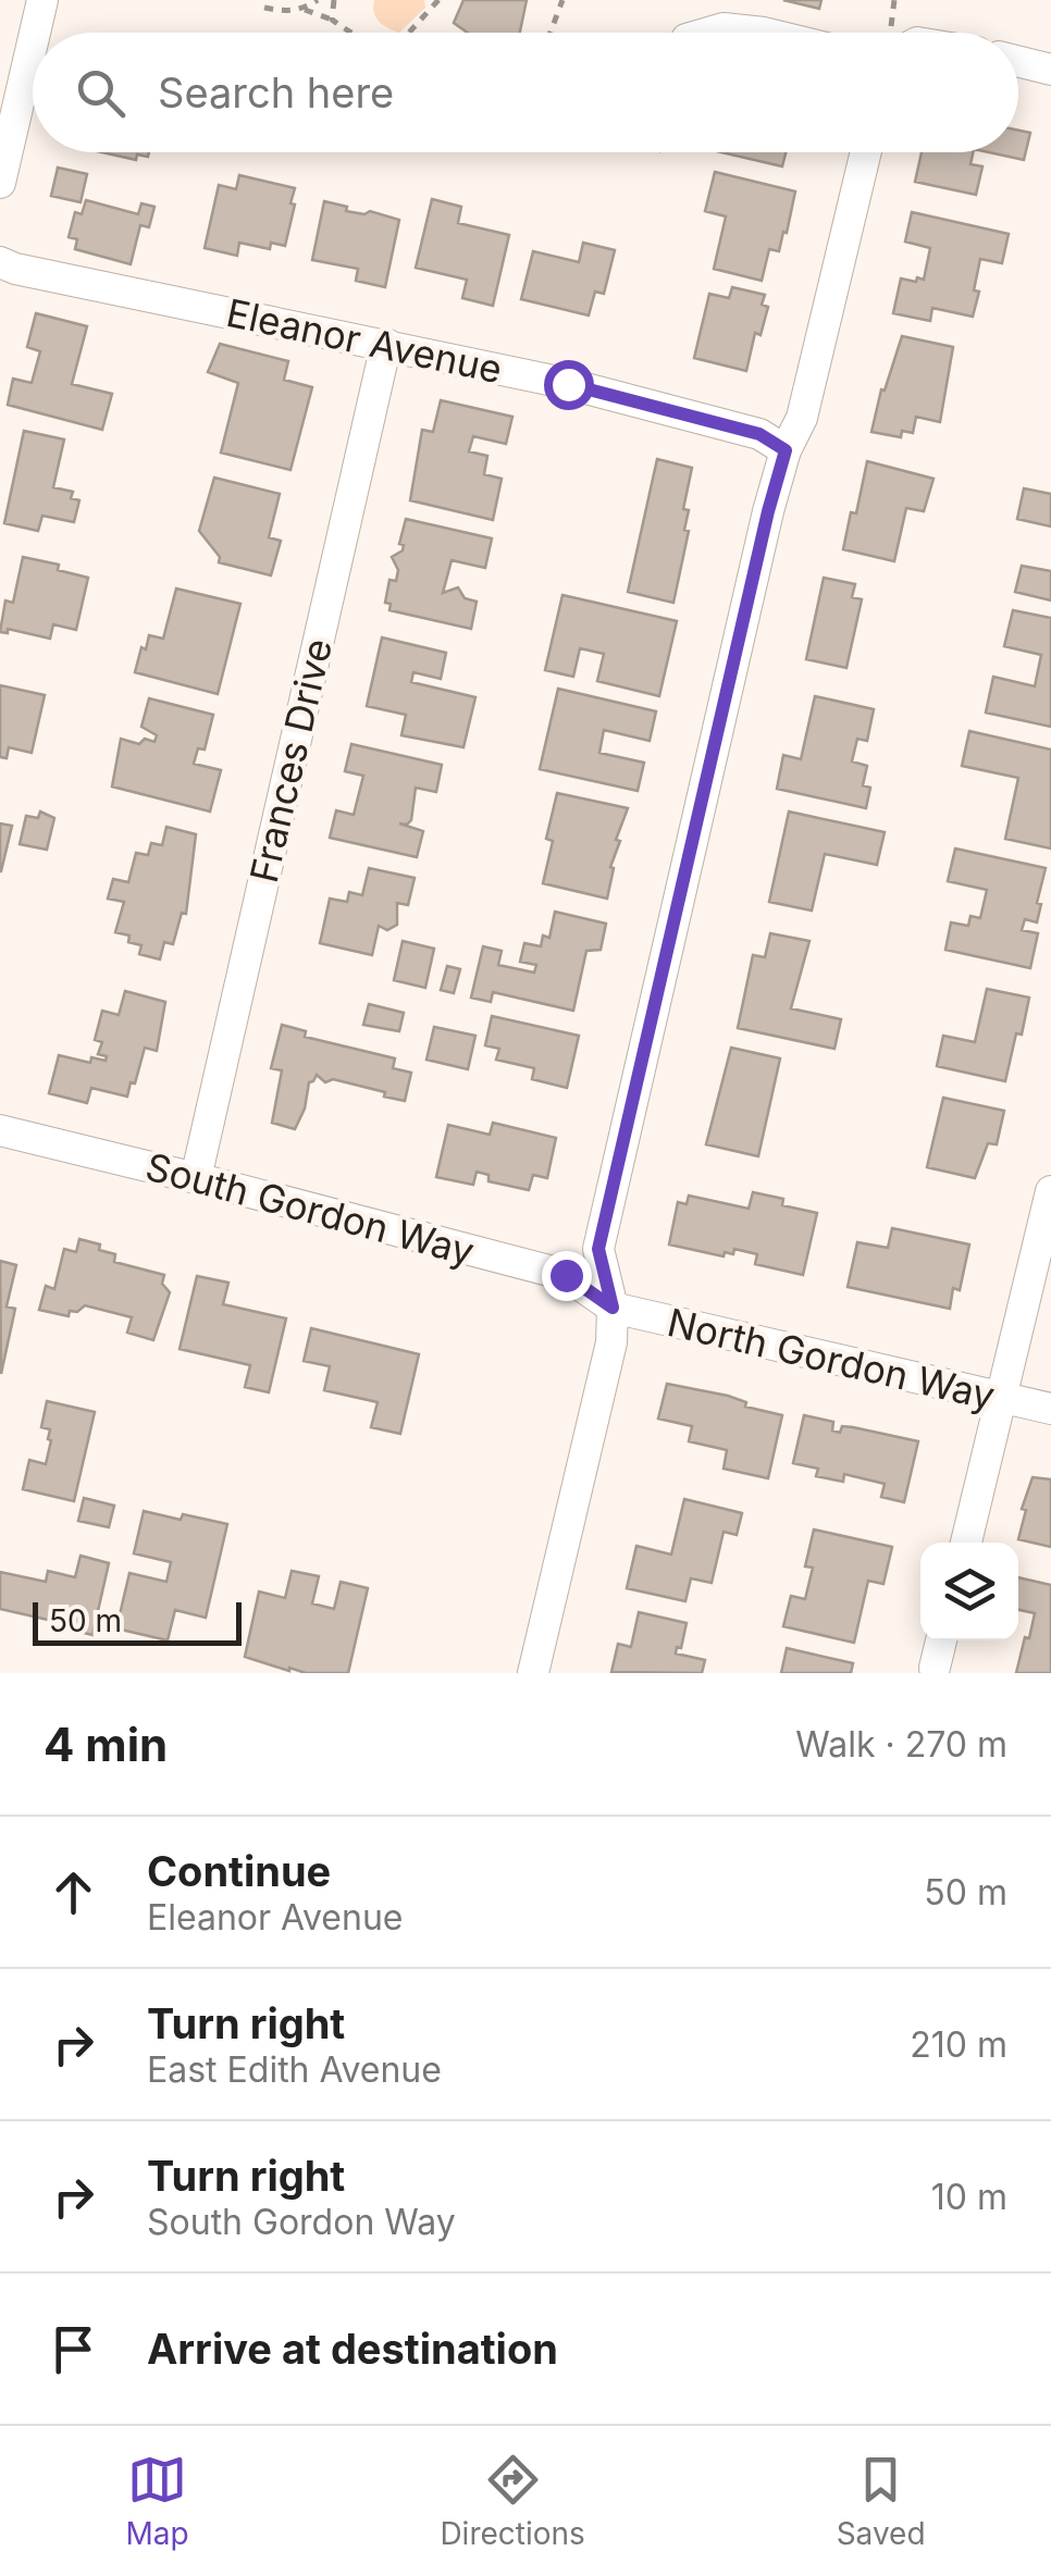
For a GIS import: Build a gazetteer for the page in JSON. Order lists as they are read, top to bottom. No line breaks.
{"streets":{"street":["Eleanor Avenue","Frances Drive","South Gordon Way","North Gordon Way"]},"crossings":[["Eleanor Avenue","Frances Drive"],["Frances Drive","South Gordon Way"],["South Gordon Way","North Gordon Way"]],"scale_bar":"50 m","page":{"search":"Search here","scale":"50 m","heading":["4 min","Walk · 270 m"],"list":[["Continue","Eleanor Avenue","50 m"],["Turn right","East Edith Avenue","210 m"],["Turn right","South Gordon Way","10 m"],"Arrive at destination"],"nav":["Map","Directions","Saved"]}}
